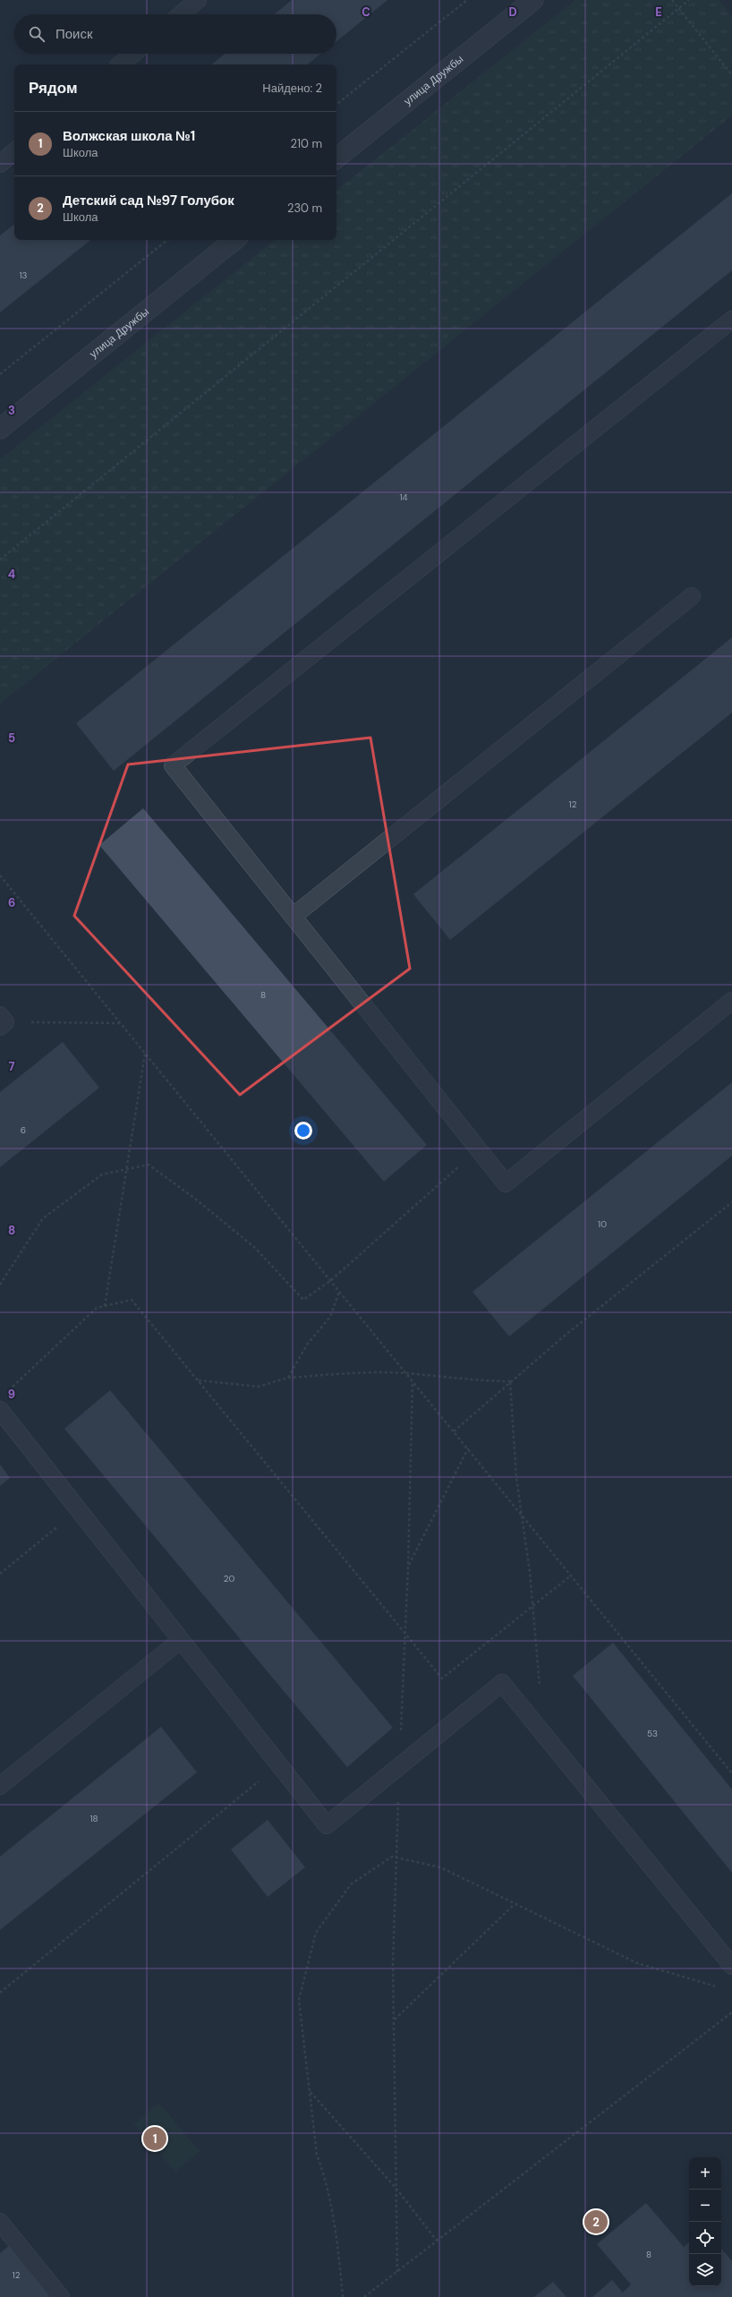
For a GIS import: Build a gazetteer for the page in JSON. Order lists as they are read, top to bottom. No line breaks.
{"streets":{"street":["улица Дружбы"]},"house_numbers":["13","14","12","8","6","10","20","53","18","8","12"],"page":{"search":"Поиск","heading":["Рядом","Найдено: 2"],"list":[{"mark":"1","name":"Волжская школа №1","note":"Школа","value":"210 m"},{"mark":"2","name":"Детский сад №97 Голубок","note":"Школа","value":"230 m"}],"pins":["1","2"],"map_buttons":["+","−"]},"grid":{"columns":["C","D","E"],"rows":["3","4","5","6","7","8","9"]}}
